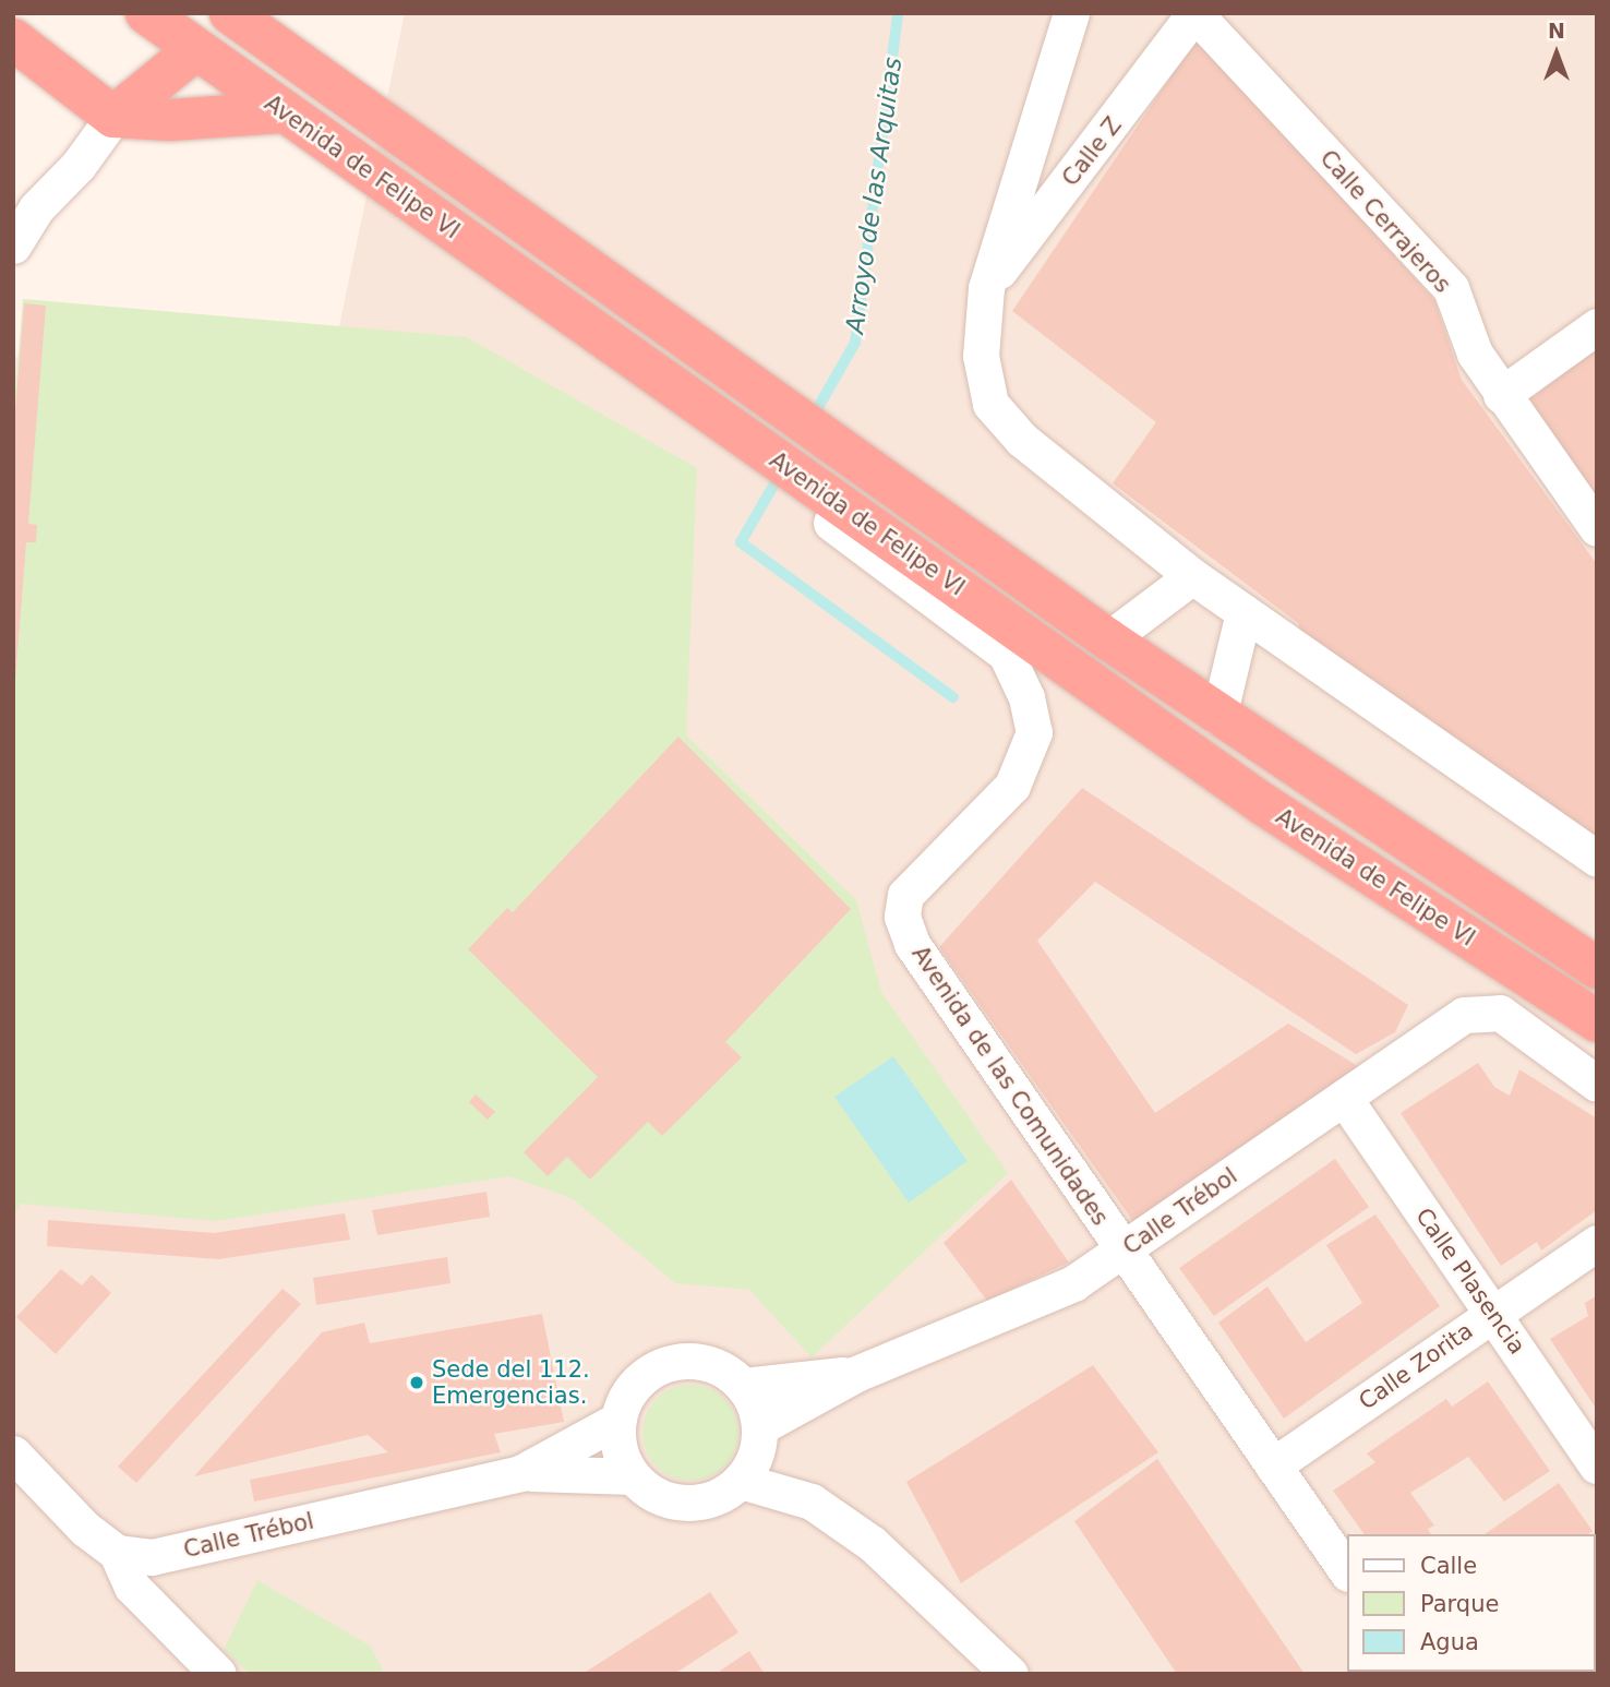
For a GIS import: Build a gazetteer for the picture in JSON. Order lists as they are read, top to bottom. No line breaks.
{"streets":{"highway":["Avenida de Felipe VI"],"street":["Calle Z","Calle Cerrajeros","Avenida de las Comunidades","Calle Trébol","Calle Plasencia","Calle Zorita"]},"crossings":[["Calle Z","Calle Cerrajeros"],["Avenida de Felipe VI","Avenida de las Comunidades"],["Avenida de las Comunidades","Calle Trébol"],["Avenida de las Comunidades","Calle Zorita"],["Calle Trébol","Calle Plasencia"],["Calle Plasencia","Calle Zorita"]],"water":["Arroyo de las Arquitas"],"places":["Sede del 112. Emergencias."],"legend":["Calle","Parque","Agua"],"north":"top"}
